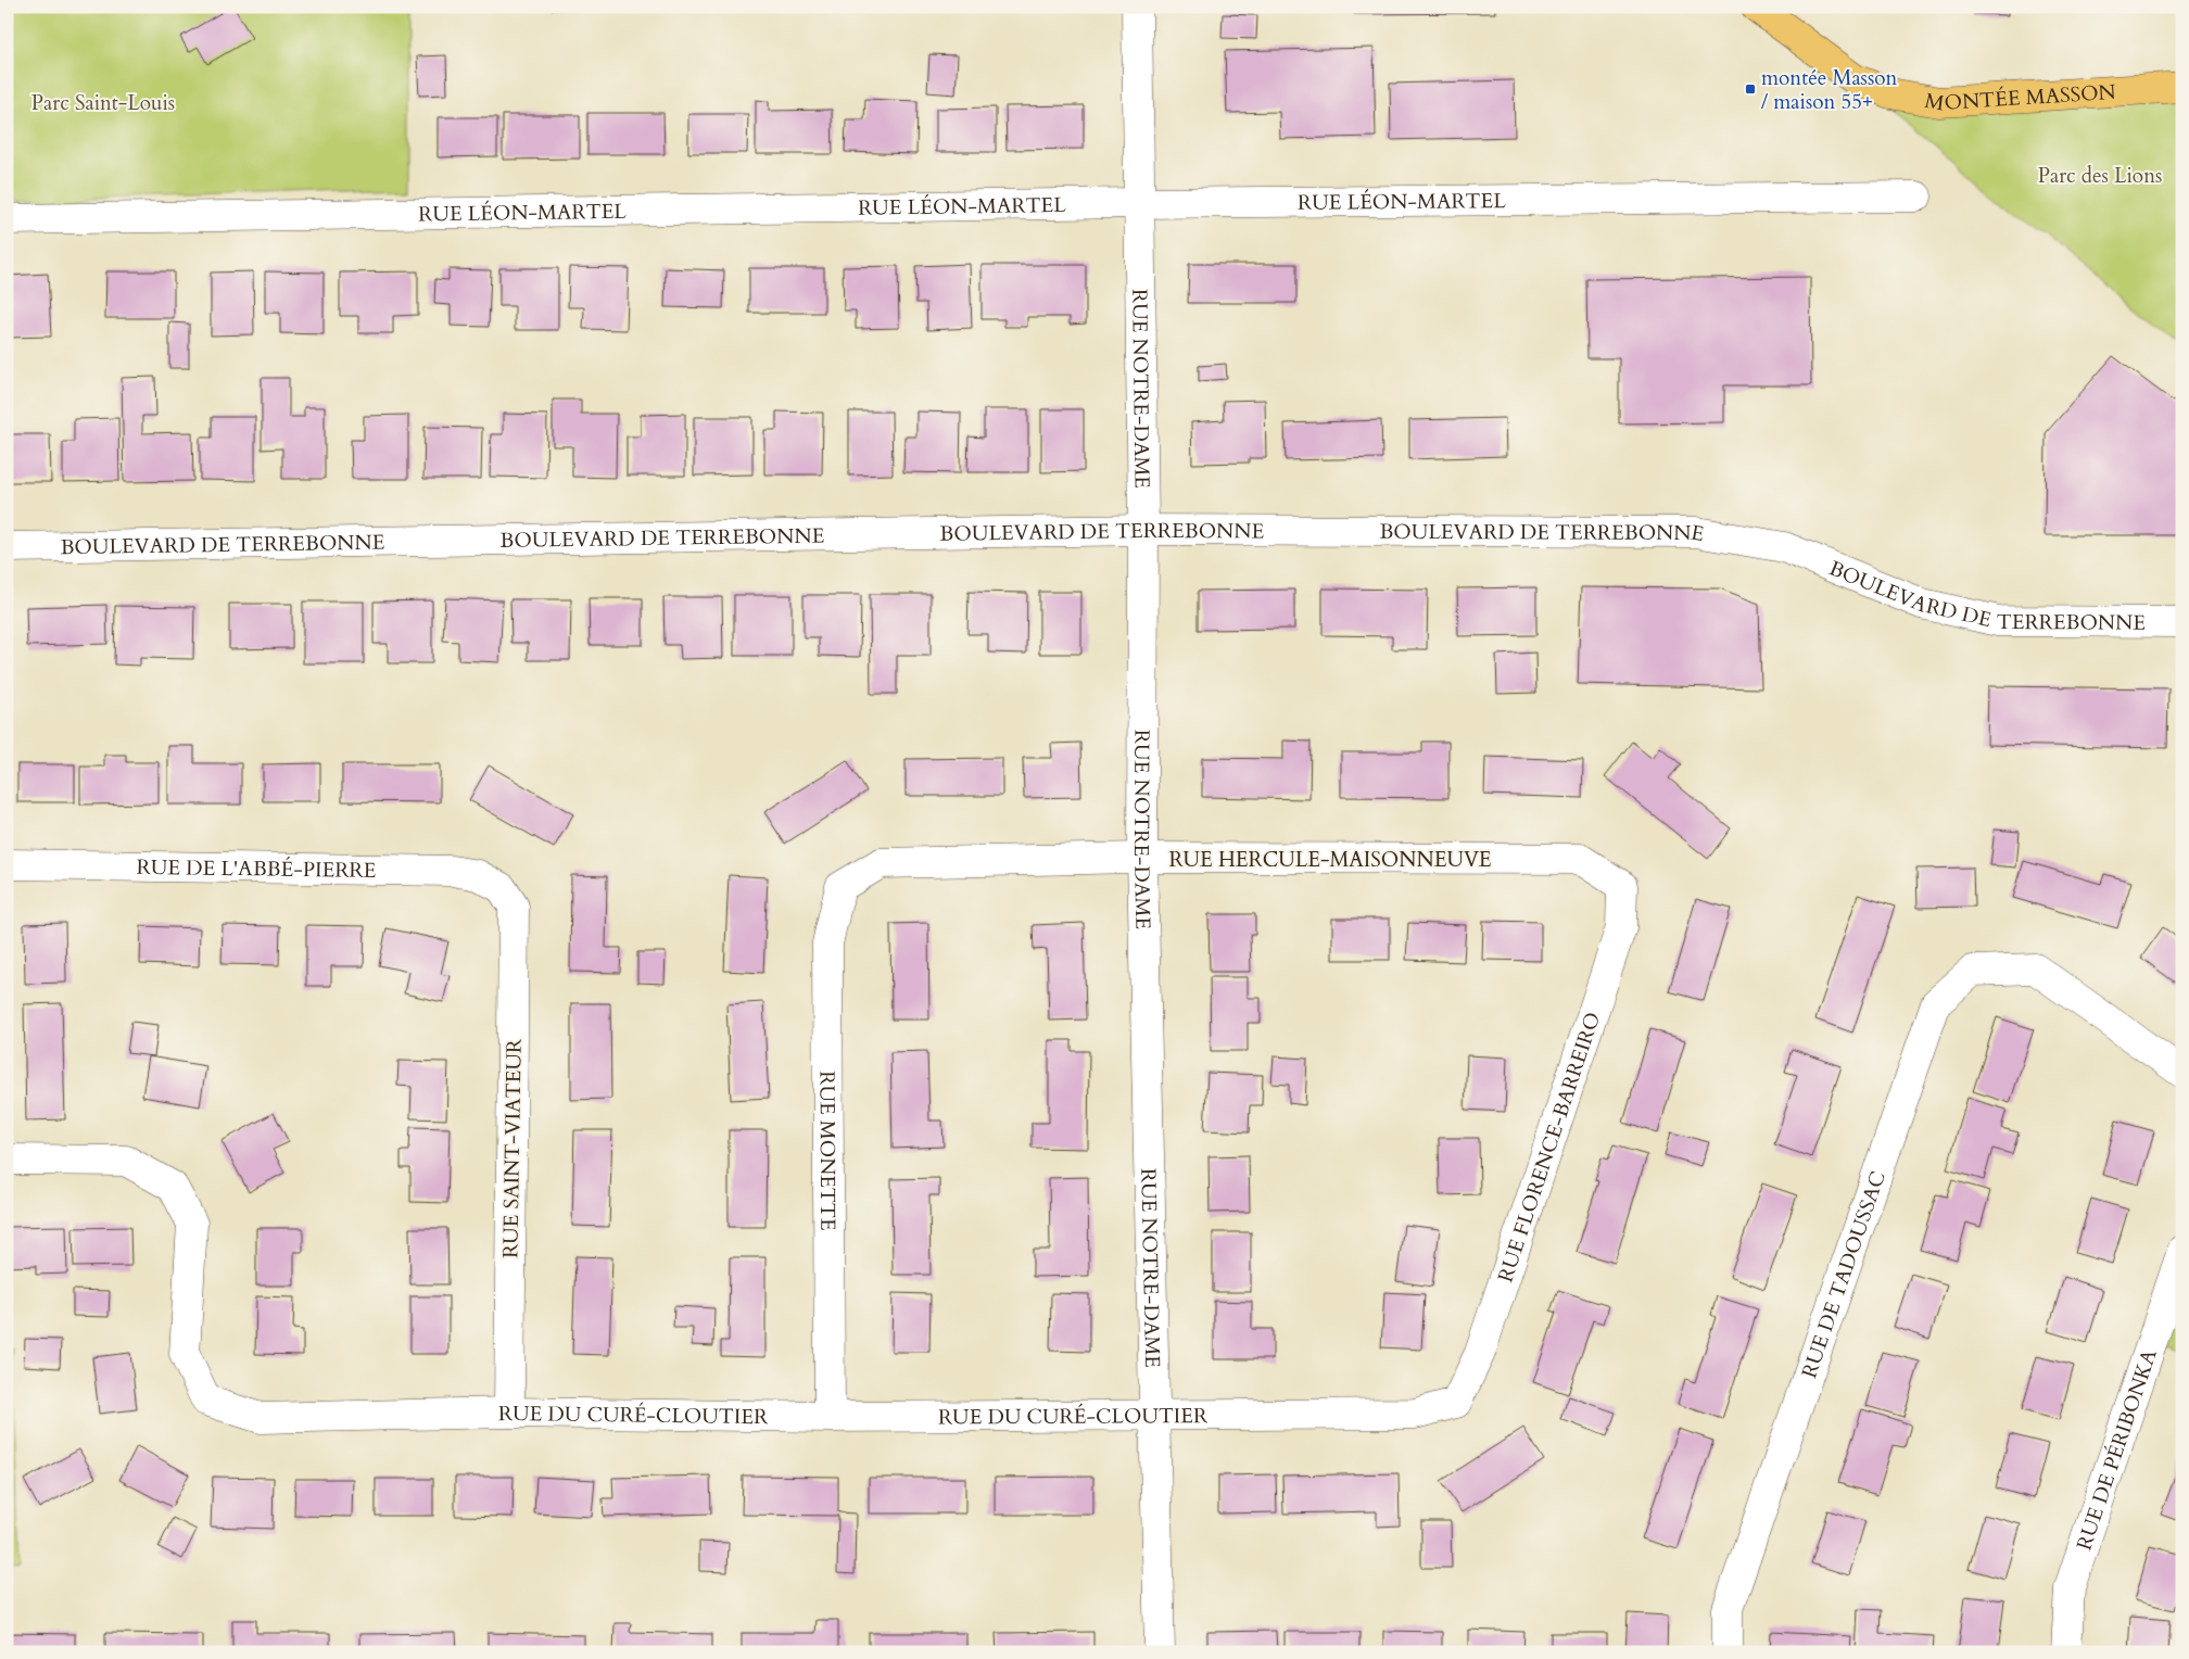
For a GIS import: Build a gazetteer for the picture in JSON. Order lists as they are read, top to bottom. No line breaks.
{"streets":{"main road":["MONTÉE MASSON"],"street":["RUE LÉON-MARTEL","RUE NOTRE-DAME","BOULEVARD DE TERREBONNE","RUE HERCULE-MAISONNEUVE","RUE DE L'ABBÉ-PIERRE","RUE FLORENCE-BARREIRO","RUE SAINT-VIATEUR","RUE MONETTE","RUE DE TADOUSSAC","RUE DU CURÉ-CLOUTIER","RUE DE PÉRIBONKA"]},"crossings":[["RUE LÉON-MARTEL","RUE NOTRE-DAME"],["RUE NOTRE-DAME","BOULEVARD DE TERREBONNE"],["RUE NOTRE-DAME","RUE HERCULE-MAISONNEUVE"],["RUE NOTRE-DAME","RUE DU CURÉ-CLOUTIER"],["RUE HERCULE-MAISONNEUVE","RUE FLORENCE-BARREIRO"],["RUE HERCULE-MAISONNEUVE","RUE MONETTE"],["RUE DE L'ABBÉ-PIERRE","RUE SAINT-VIATEUR"],["RUE FLORENCE-BARREIRO","RUE DU CURÉ-CLOUTIER"],["RUE SAINT-VIATEUR","RUE DU CURÉ-CLOUTIER"],["RUE MONETTE","RUE DU CURÉ-CLOUTIER"]],"parks":["Parc Saint-Louis","Parc des Lions"],"places":{"transit":["montée Masson / maison 55+"]}}
